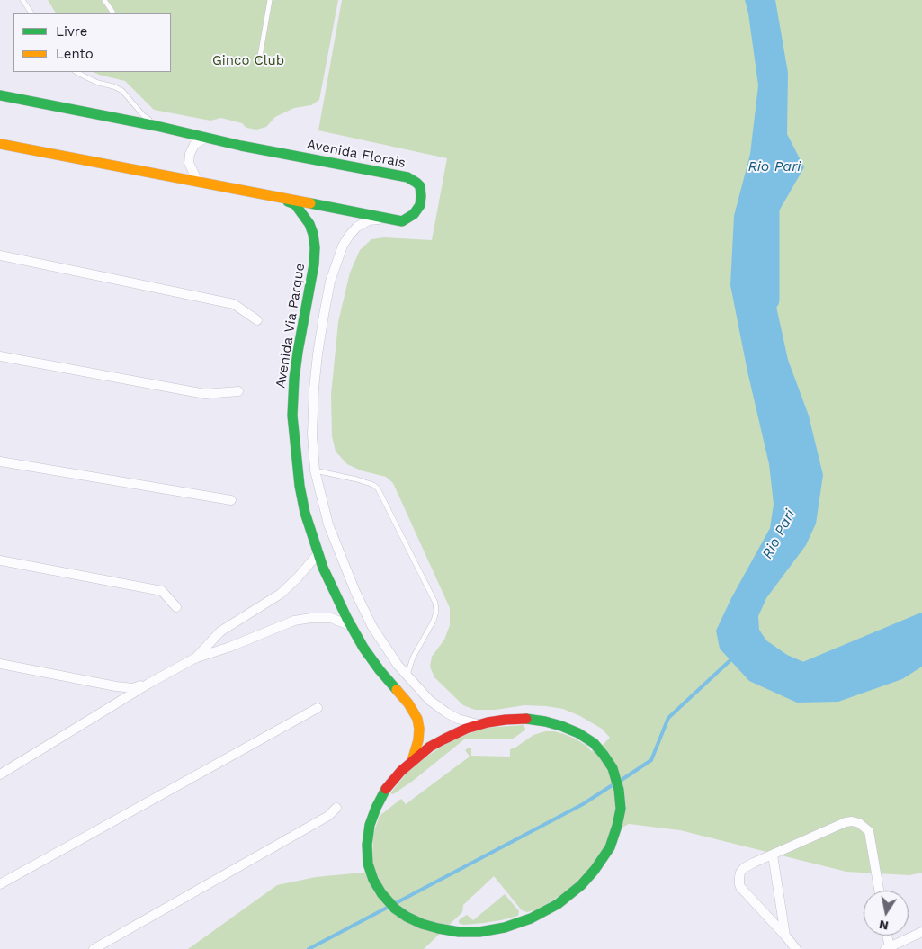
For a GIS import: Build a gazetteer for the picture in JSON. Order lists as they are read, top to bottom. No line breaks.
{"streets":{"street":["Avenida Florais","Avenida Via Parque"]},"crossings":[["Avenida Florais","Avenida Via Parque"]],"water":["Rio Pari"],"parks":["Ginco Club"],"legend":["Livre","Lento"],"north":"bottom"}
